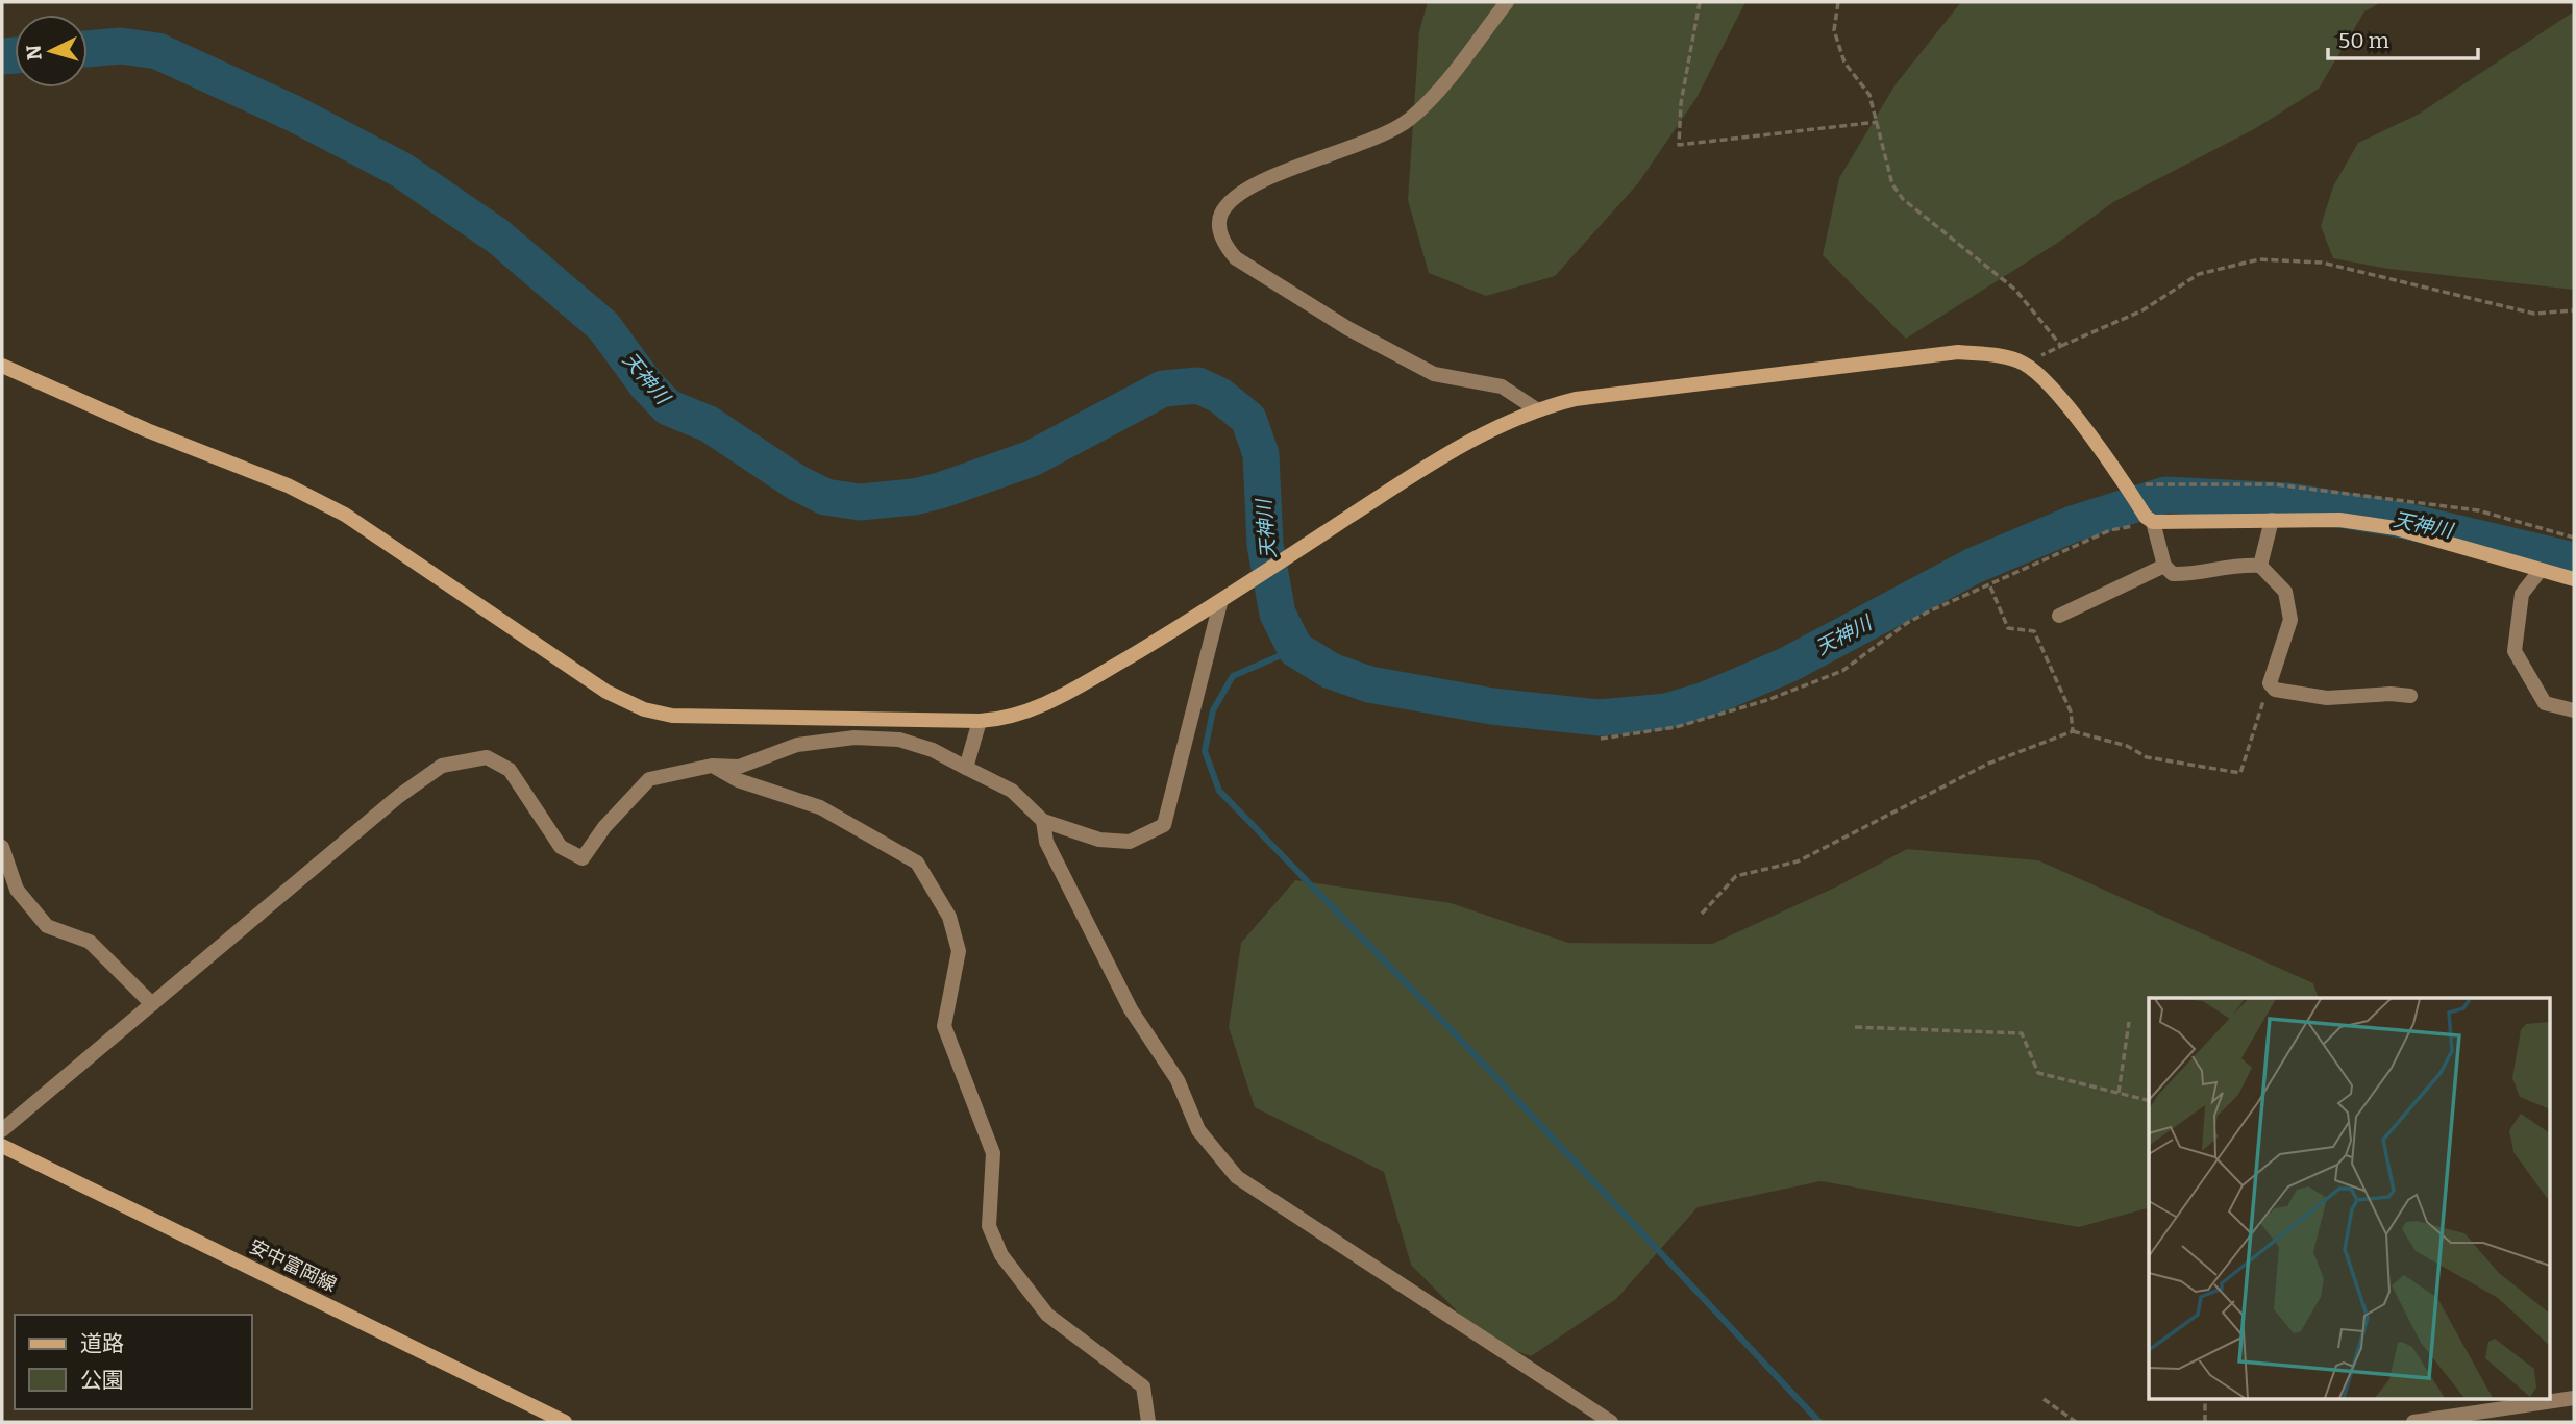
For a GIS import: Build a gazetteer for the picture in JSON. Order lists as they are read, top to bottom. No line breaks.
{"streets":{"street":["安中富岡線"]},"water":["天神川"],"legend":["道路","公園"],"scale_bar":"50 m","north":"left"}
